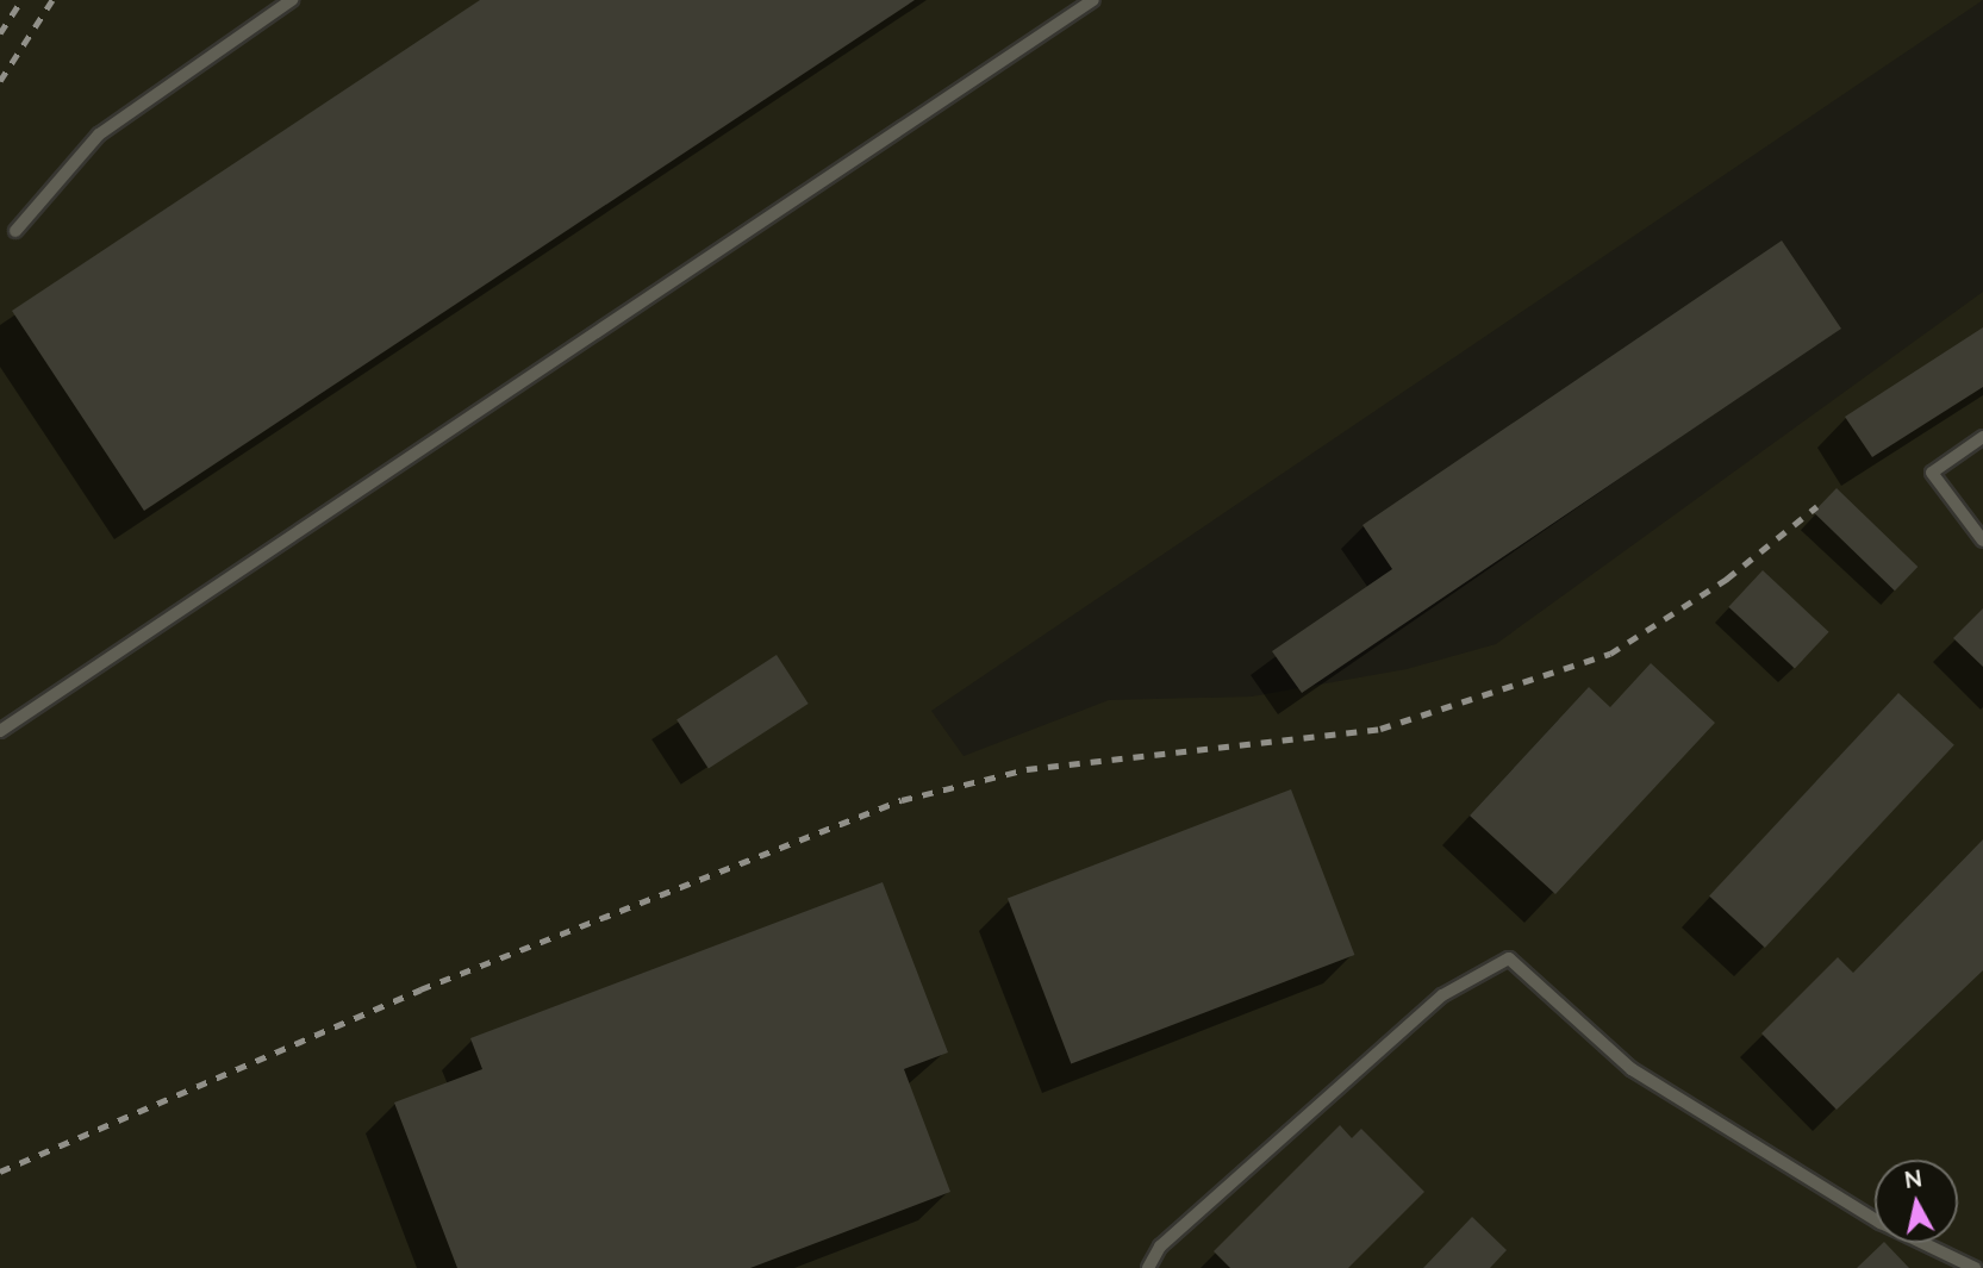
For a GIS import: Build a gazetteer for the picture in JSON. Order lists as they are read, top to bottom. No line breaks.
{"north":"top"}
